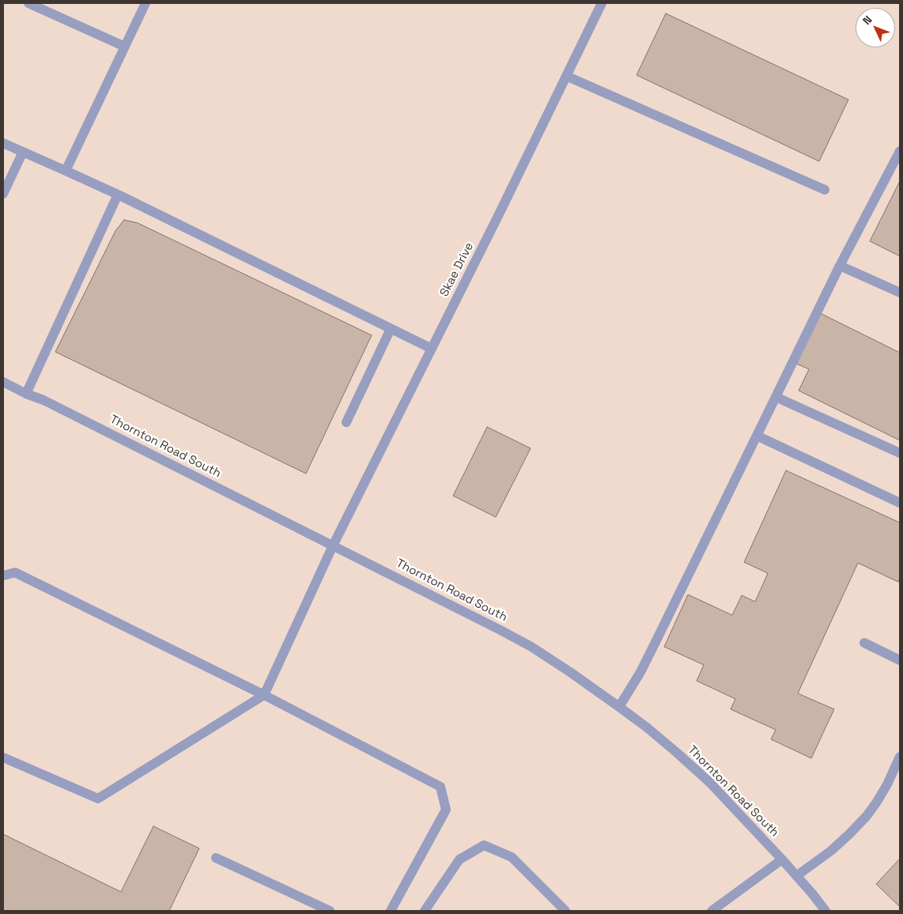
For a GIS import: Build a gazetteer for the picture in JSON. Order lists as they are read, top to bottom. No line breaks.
{"streets":{"street":["Skae Drive","Thornton Road South"]},"crossings":[["Skae Drive","Thornton Road South"]],"north":"top left"}
